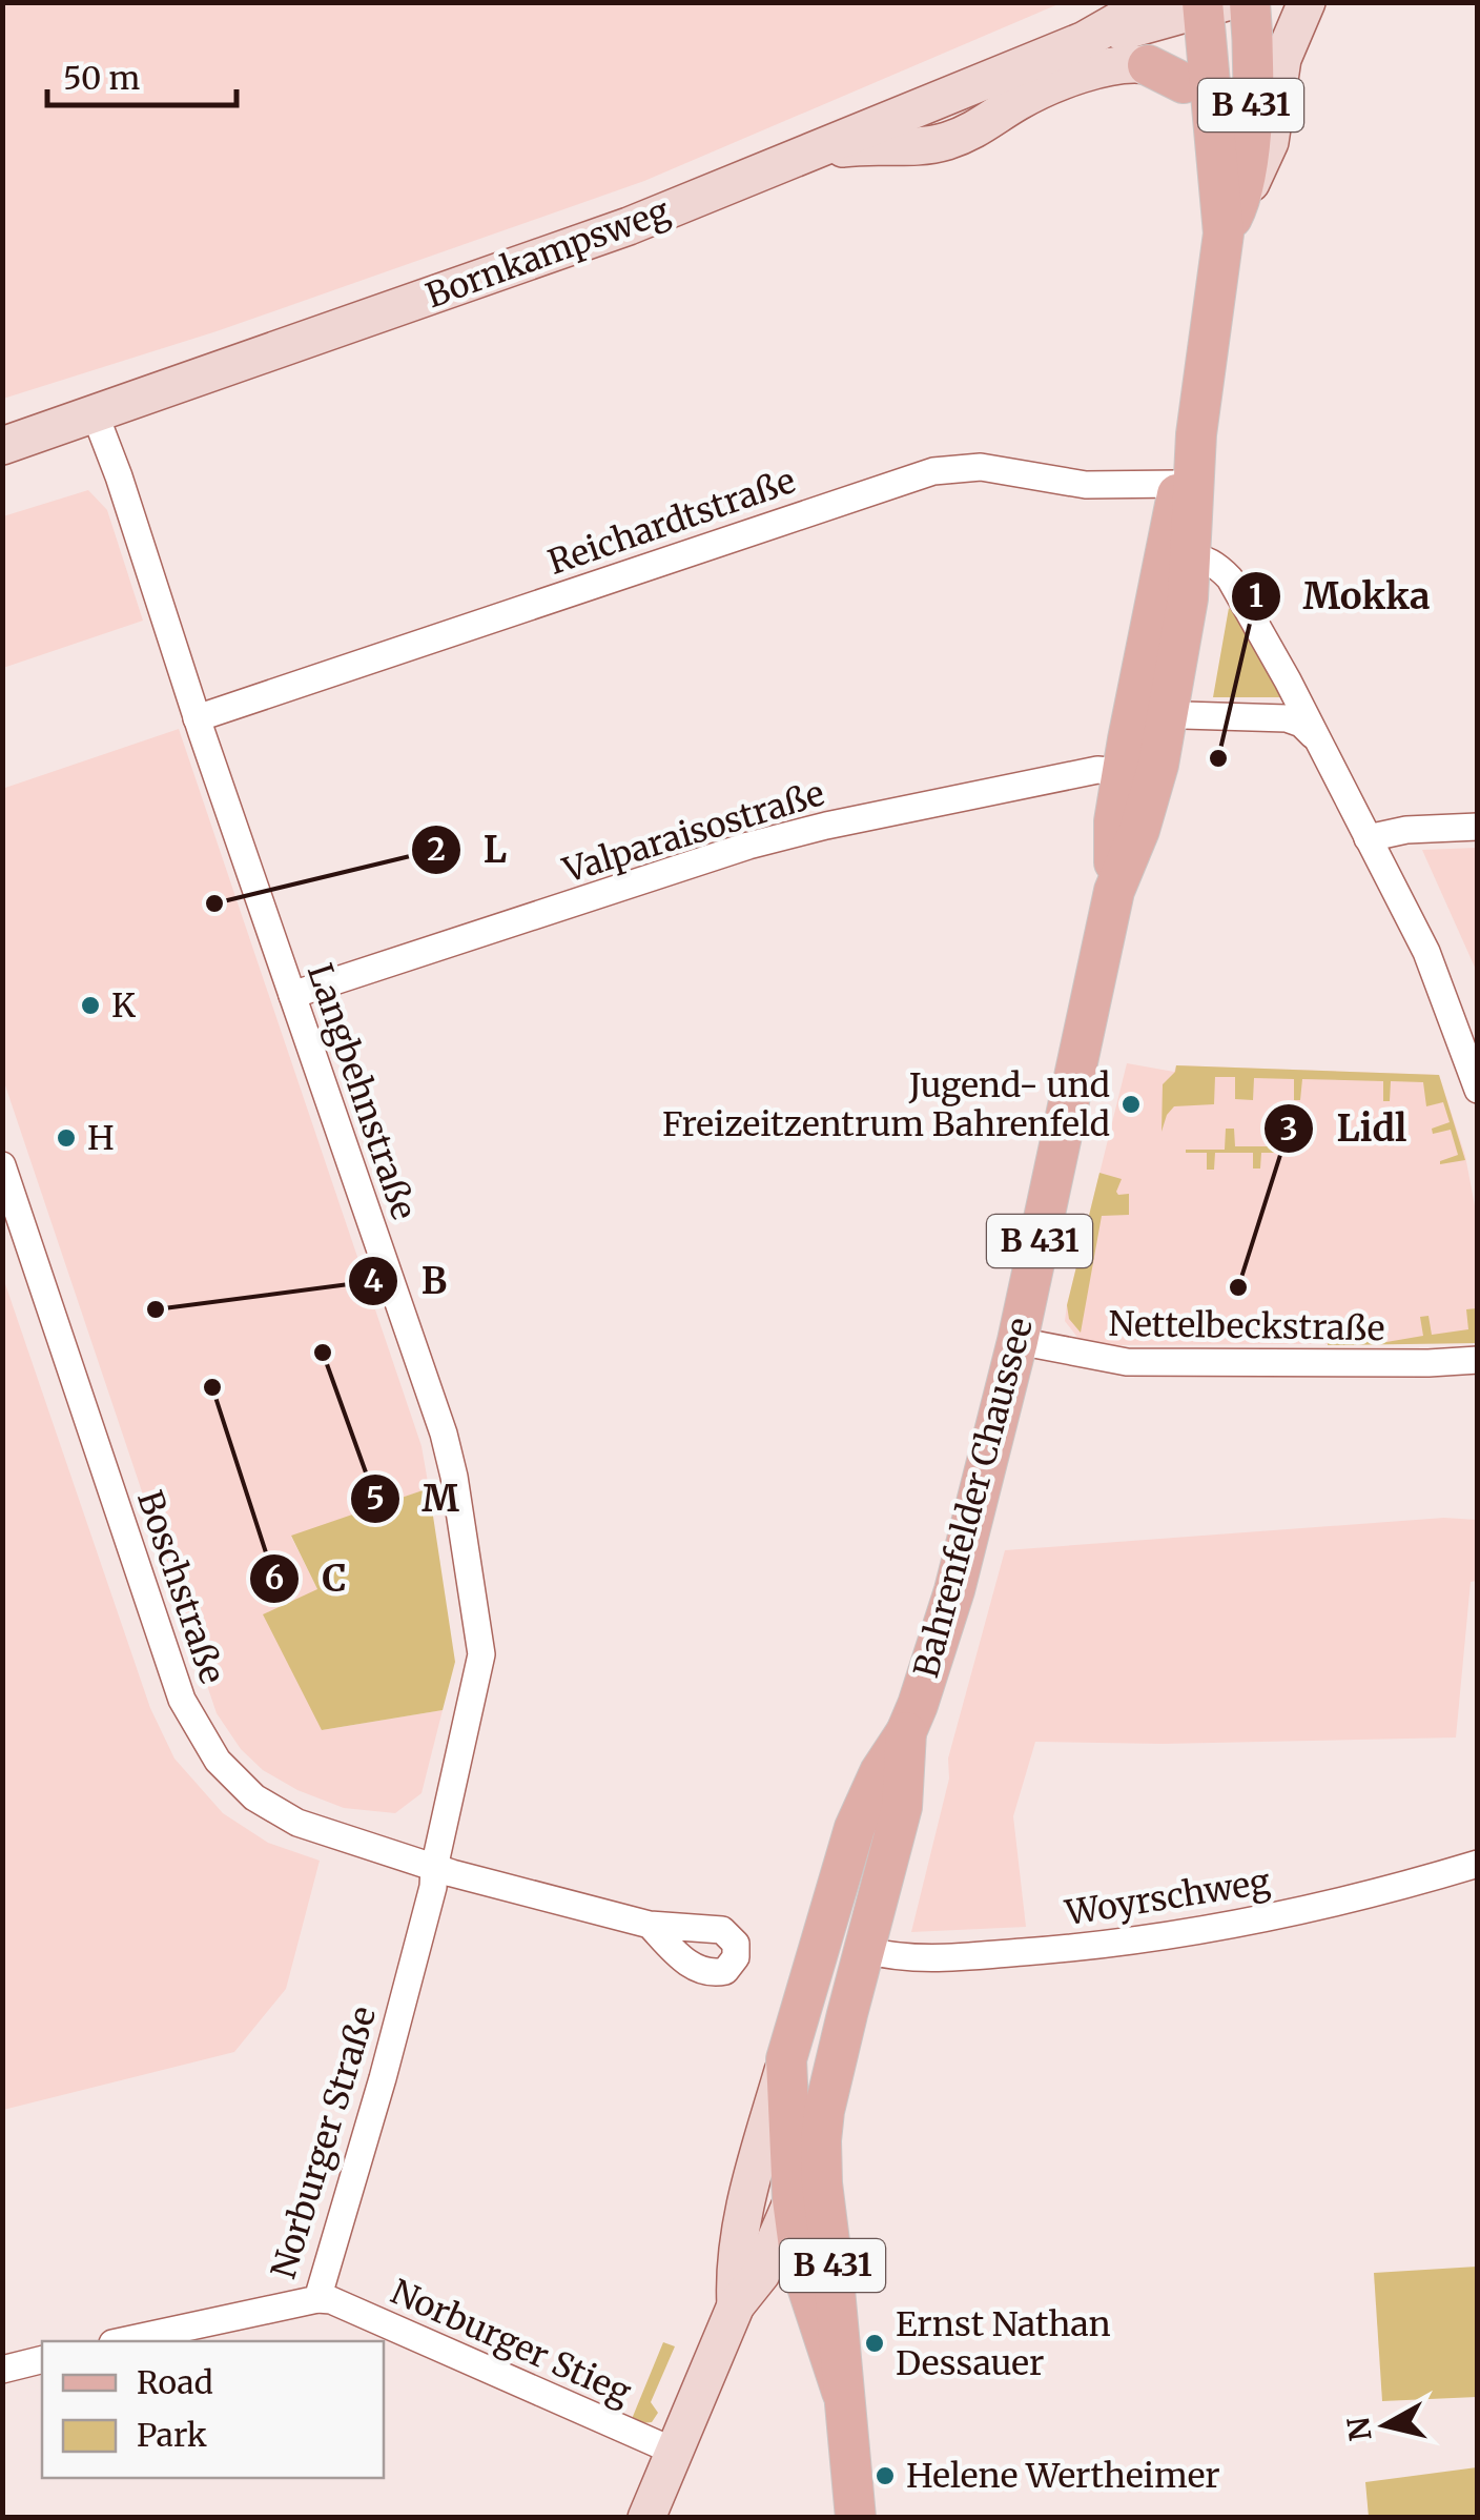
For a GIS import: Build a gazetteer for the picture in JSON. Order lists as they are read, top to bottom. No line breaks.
{"streets":{"main road":["B 431","Bornkampsweg","Bahrenfelder Chaussee"],"street":["Reichardtstraße","Valparaisostraße","Langbehnstraße","Nettelbeckstraße","Boschstraße","Woyrschweg","Norburger Straße","Norburger Stieg"]},"crossings":[["B 431","Bahrenfelder Chaussee"],["Bornkampsweg","Langbehnstraße"],["Bornkampsweg","Bahrenfelder Chaussee"],["Reichardtstraße","Langbehnstraße"],["Reichardtstraße","Bahrenfelder Chaussee"],["Valparaisostraße","Langbehnstraße"],["Valparaisostraße","Bahrenfelder Chaussee"],["Langbehnstraße","Boschstraße"],["Langbehnstraße","Norburger Straße"],["Nettelbeckstraße","Bahrenfelder Chaussee"],["Bahrenfelder Chaussee","Woyrschweg"],["Bahrenfelder Chaussee","Norburger Stieg"],["Boschstraße","Norburger Straße"],["Norburger Straße","Norburger Stieg"]],"places":["Mokka","L","K","Jugend- und Freizeitzentrum Bahrenfeld","H","Lidl","B","M","C","Ernst Nathan Dessauer","Helene Wertheimer"],"legend":["Road","Park"],"scale_bar":"50 m","north":"left"}
